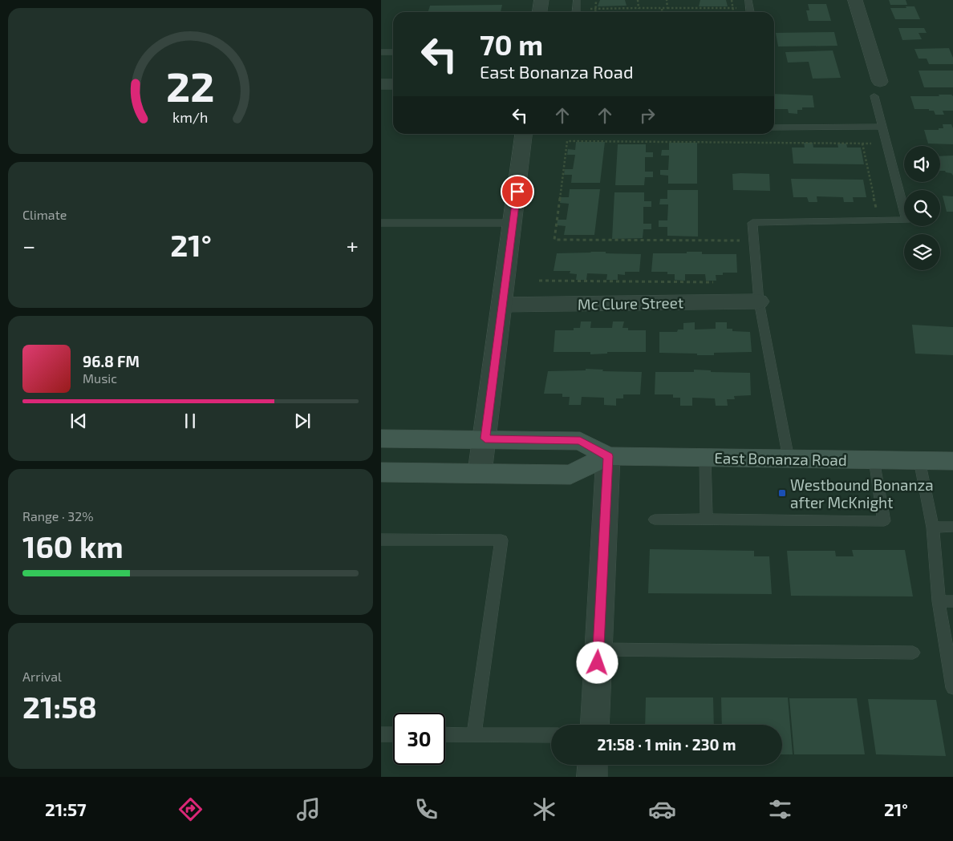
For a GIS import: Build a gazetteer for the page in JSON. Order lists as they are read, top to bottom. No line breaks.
{"streets":{"main road":["East Bonanza Road"],"street":["Mc Clure Street"]},"places":{"transit":["Westbound Bonanza after McKnight"]},"page":{"turn":["70 m","East Bonanza Road"],"tile":["Climate",["Range · 32%","160 km"],["Arrival","21:58"]],"heat":["−","21°","+"],"song":["96.8 FM","Music"],"limit":"30","trip":"21:58 · 1 min · 230 m","tabs":["21:57","21°"],"gauge":["22","km/h"]}}
